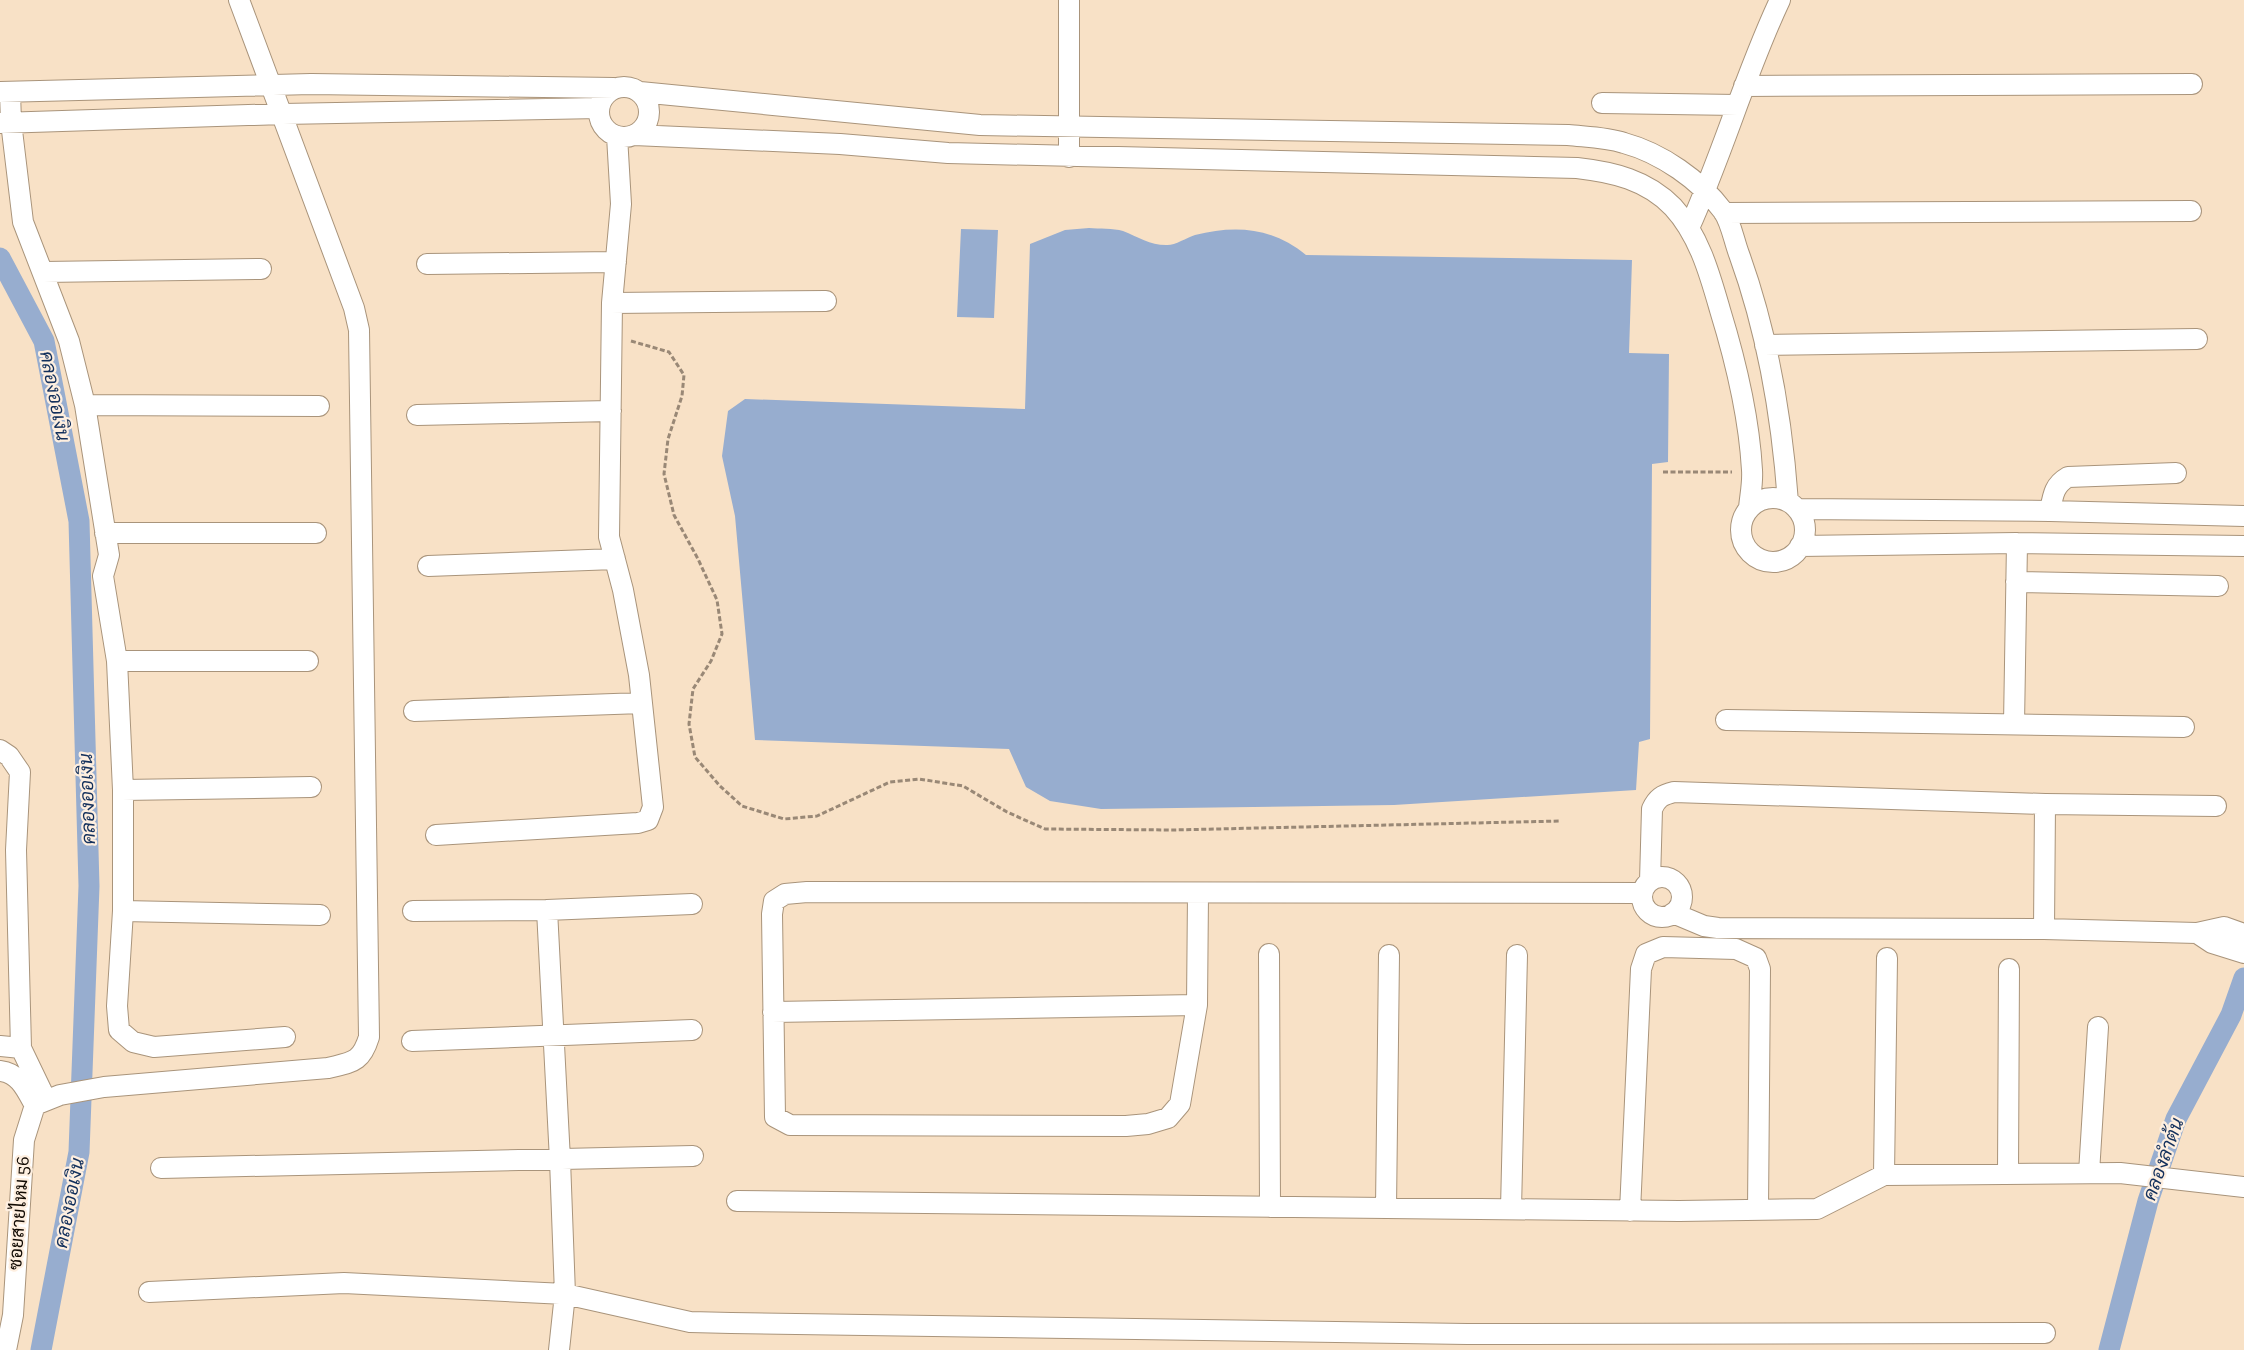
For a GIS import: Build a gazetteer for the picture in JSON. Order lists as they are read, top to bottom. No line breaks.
{"streets":{"street":["ซอยสายไหม 56"]},"water":["คลองออเงิน","คลองลำต้น"]}
